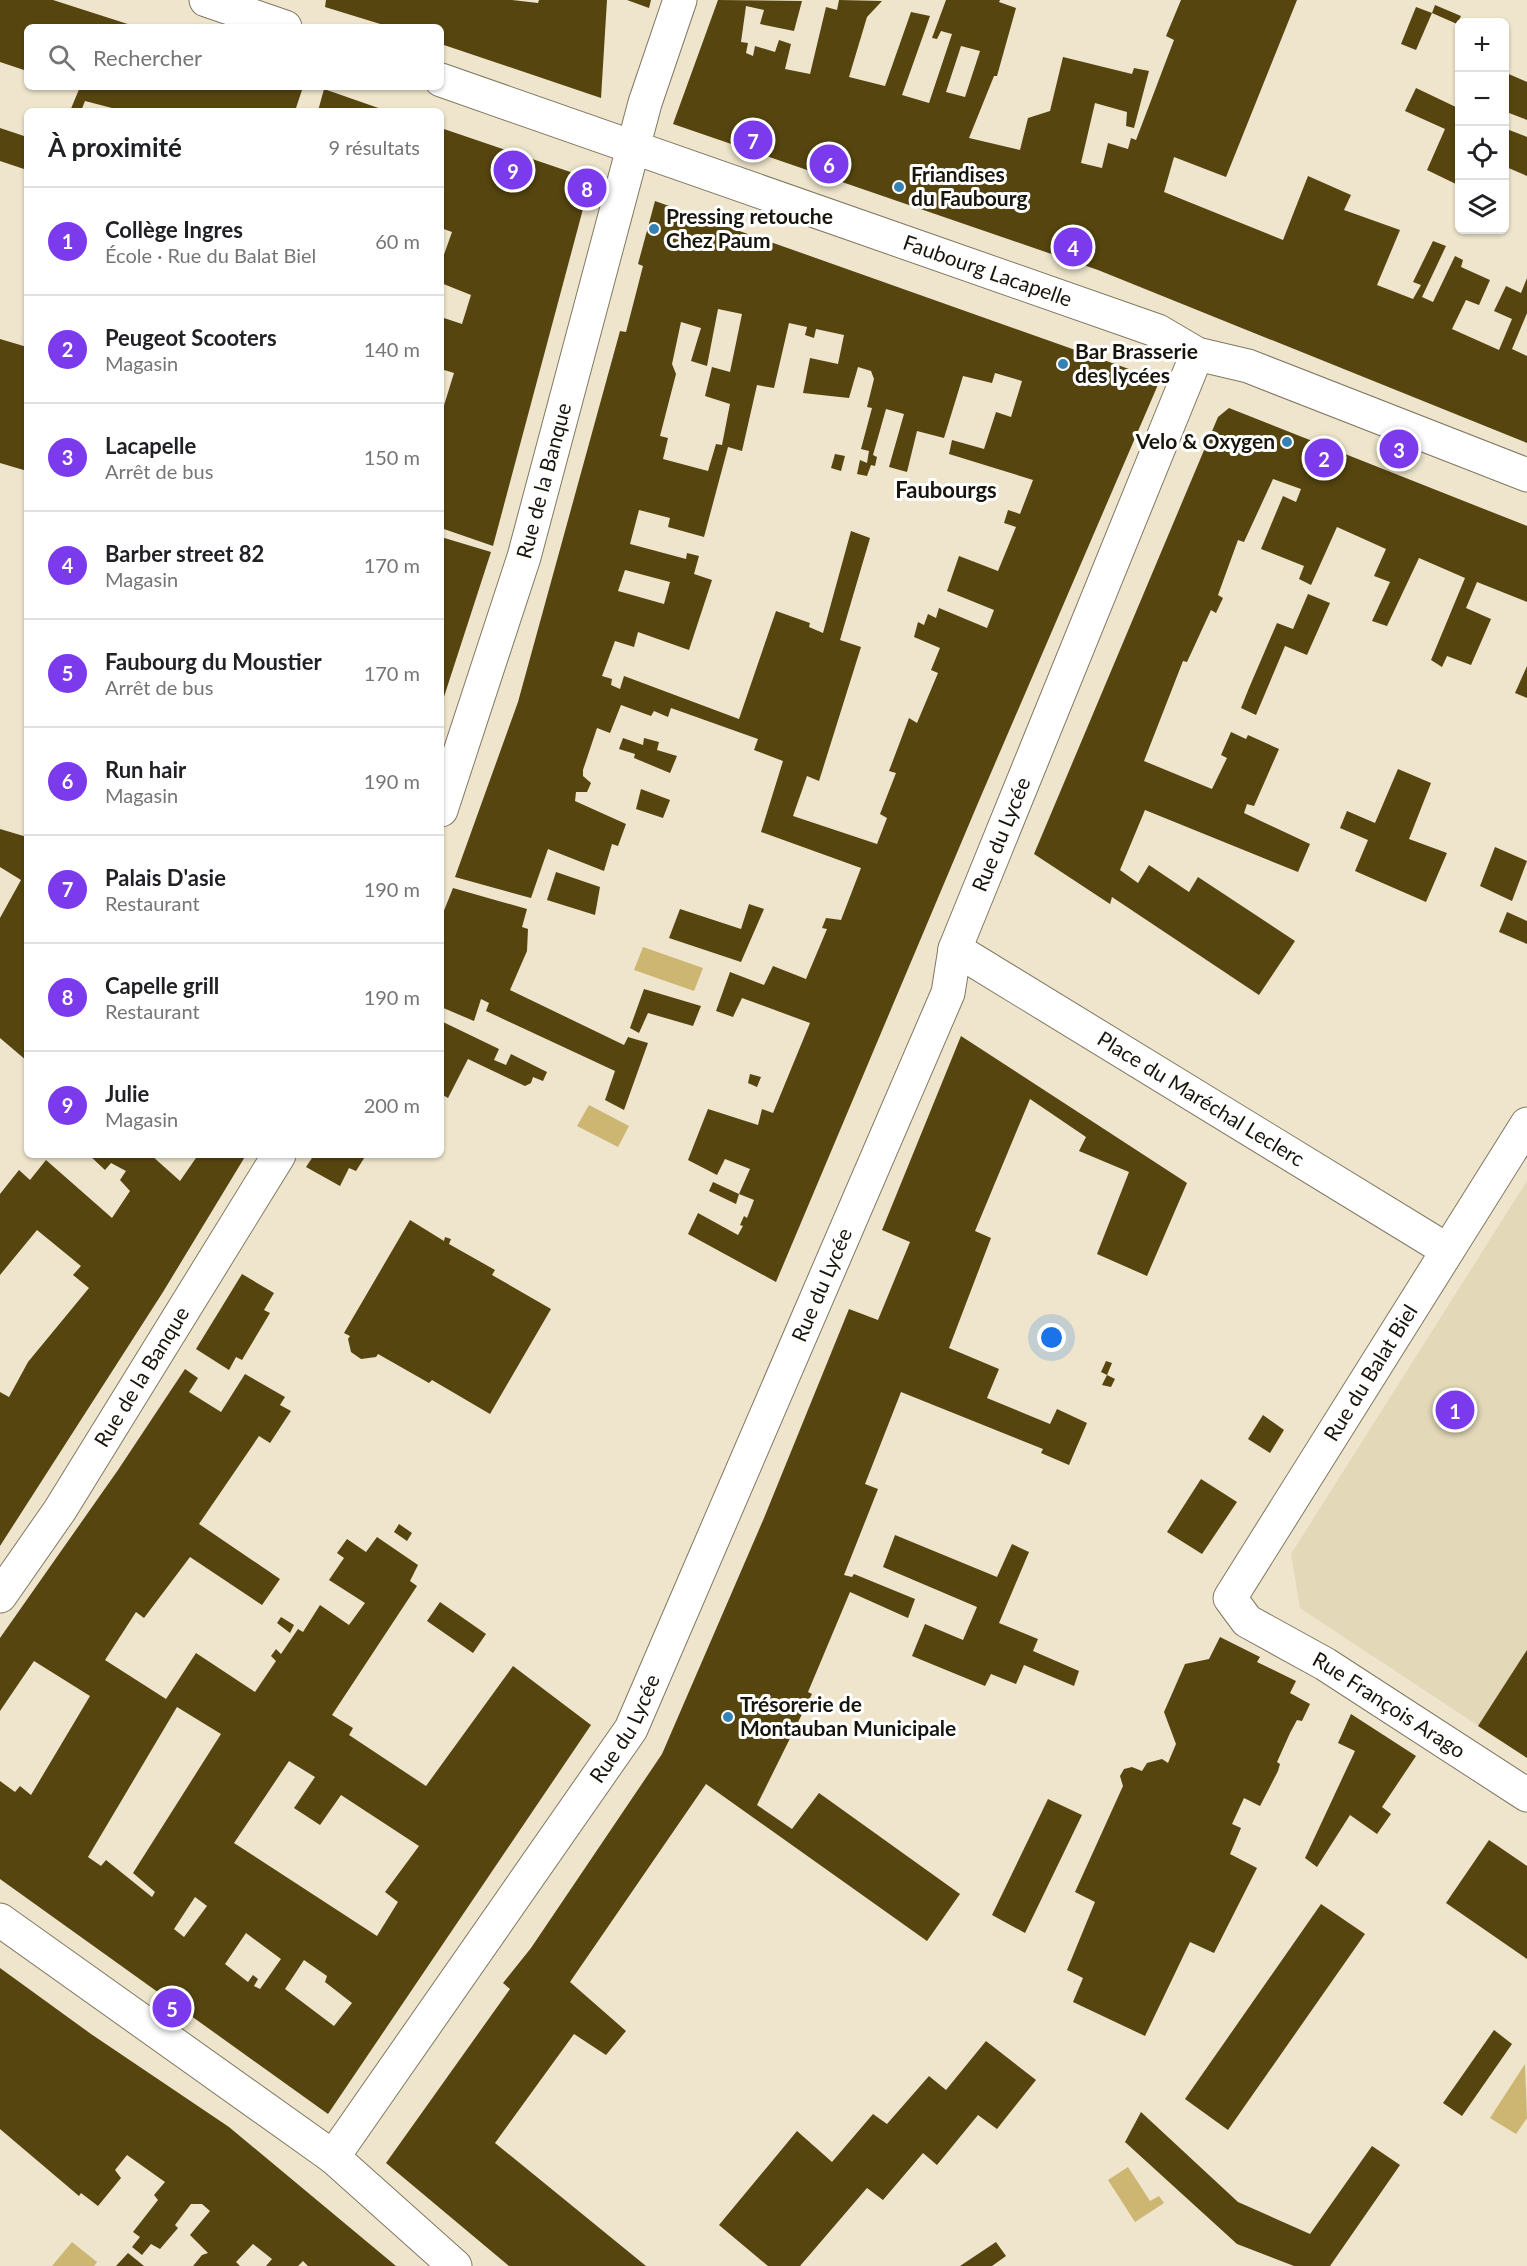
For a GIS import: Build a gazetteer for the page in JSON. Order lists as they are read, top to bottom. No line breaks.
{"streets":{"street":["Faubourg Lacapelle","Rue de la Banque","Rue du Lycée","Place du Maréchal Leclerc","Rue du Balat Biel","Rue François Arago"]},"crossings":[["Faubourg Lacapelle","Rue de la Banque"],["Faubourg Lacapelle","Rue du Lycée"],["Rue du Lycée","Place du Maréchal Leclerc"],["Place du Maréchal Leclerc","Rue du Balat Biel"],["Rue du Balat Biel","Rue François Arago"]],"districts":["Faubourgs"],"places":["Friandises du Faubourg","Pressing retouche Chez Paum","Bar Brasserie des lycées","Velo & Oxygen","Trésorerie de Montauban Municipale"],"page":{"map_buttons":["+","−"],"search":"Rechercher","heading":["À proximité","9 résultats"],"pins":["7","6","9","8","4","3","2","1","5"],"list":[{"mark":"1","name":"Collège Ingres","note":"École · Rue du Balat Biel","value":"60 m"},{"mark":"2","name":"Peugeot Scooters","note":"Magasin","value":"140 m"},{"mark":"3","name":"Lacapelle","note":"Arrêt de bus","value":"150 m"},{"mark":"4","name":"Barber street 82","note":"Magasin","value":"170 m"},{"mark":"5","name":"Faubourg du Moustier","note":"Arrêt de bus","value":"170 m"},{"mark":"6","name":"Run hair","note":"Magasin","value":"190 m"},{"mark":"7","name":"Palais D'asie","note":"Restaurant","value":"190 m"},{"mark":"8","name":"Capelle grill","note":"Restaurant","value":"190 m"},{"mark":"9","name":"Julie","note":"Magasin","value":"200 m"}]}}
